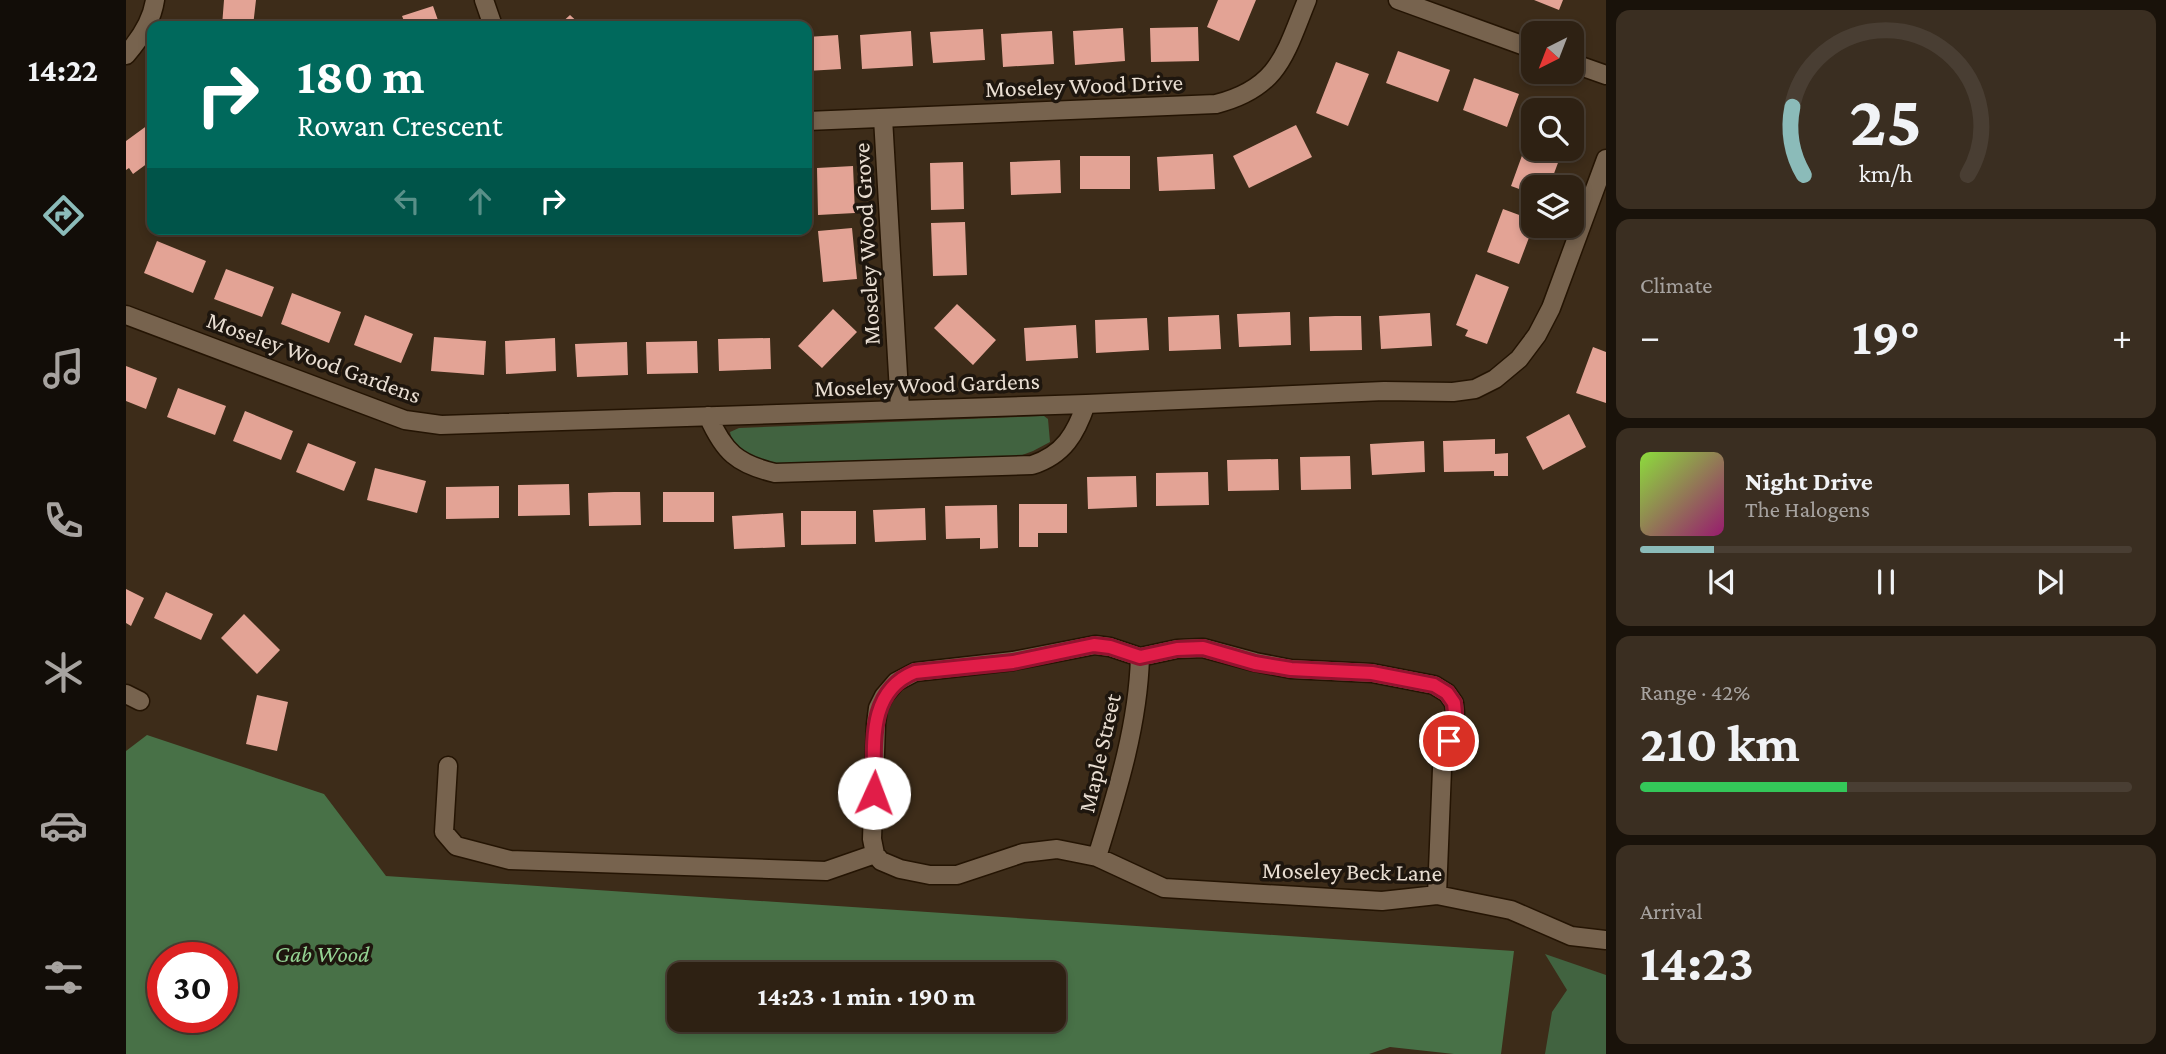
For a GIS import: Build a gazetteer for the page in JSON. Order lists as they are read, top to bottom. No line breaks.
{"streets":{"street":["Moseley Wood Drive","Moseley Wood Grove","Moseley Wood Gardens","Maple Street","Moseley Beck Lane"]},"crossings":[["Moseley Wood Drive","Moseley Wood Grove"],["Moseley Wood Grove","Moseley Wood Gardens"],["Maple Street","Moseley Beck Lane"]],"parks":["Gab Wood"],"north":"bottom left","page":{"tabs":"14:22","turn":["180 m","Rowan Crescent"],"tile":["Climate",["Range · 42%","210 km"],["Arrival","14:23"]],"heat":["−","19°","+"],"song":["Night Drive","The Halogens"],"limit":"30","trip":"14:23 · 1 min · 190 m","gauge":["25","km/h"]}}
